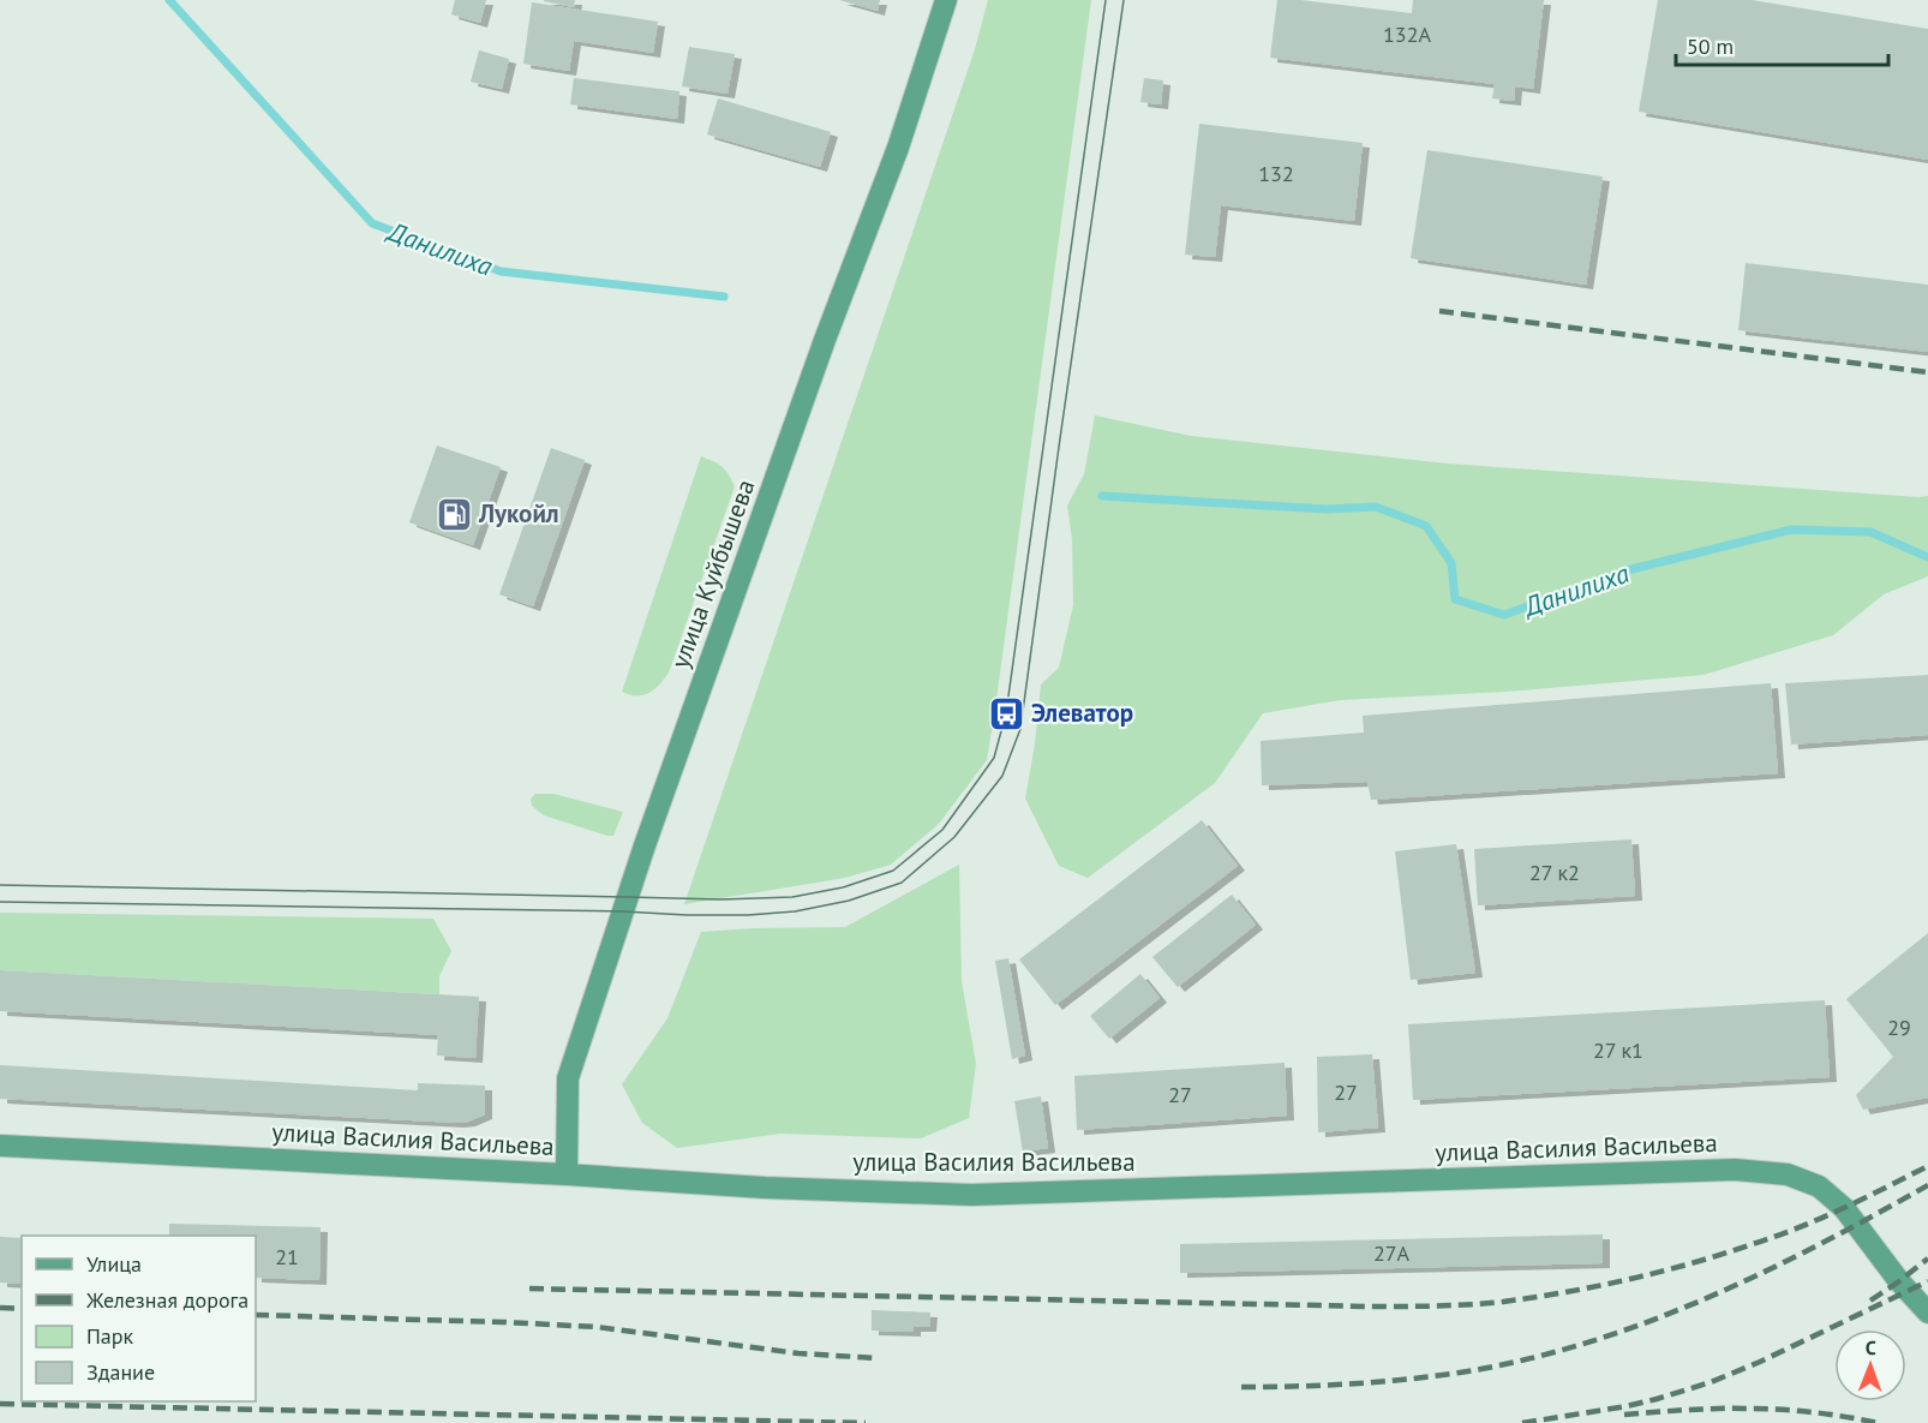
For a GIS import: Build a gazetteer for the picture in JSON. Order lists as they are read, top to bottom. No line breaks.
{"streets":{"main road":["улица Куйбышева","улица Василия Васильева"]},"crossings":[["улица Куйбышева","улица Василия Васильева"]],"water":["Данилиха"],"places":{"fuel station":["Лукойл"],"bus stop":["Элеватор"]},"house_numbers":["132А","132","27 к2","29","27 к1","27","27","27А","21"],"legend":["Улица","Железная дорога","Парк","Здание"],"scale_bar":"50 m","north":"top"}
